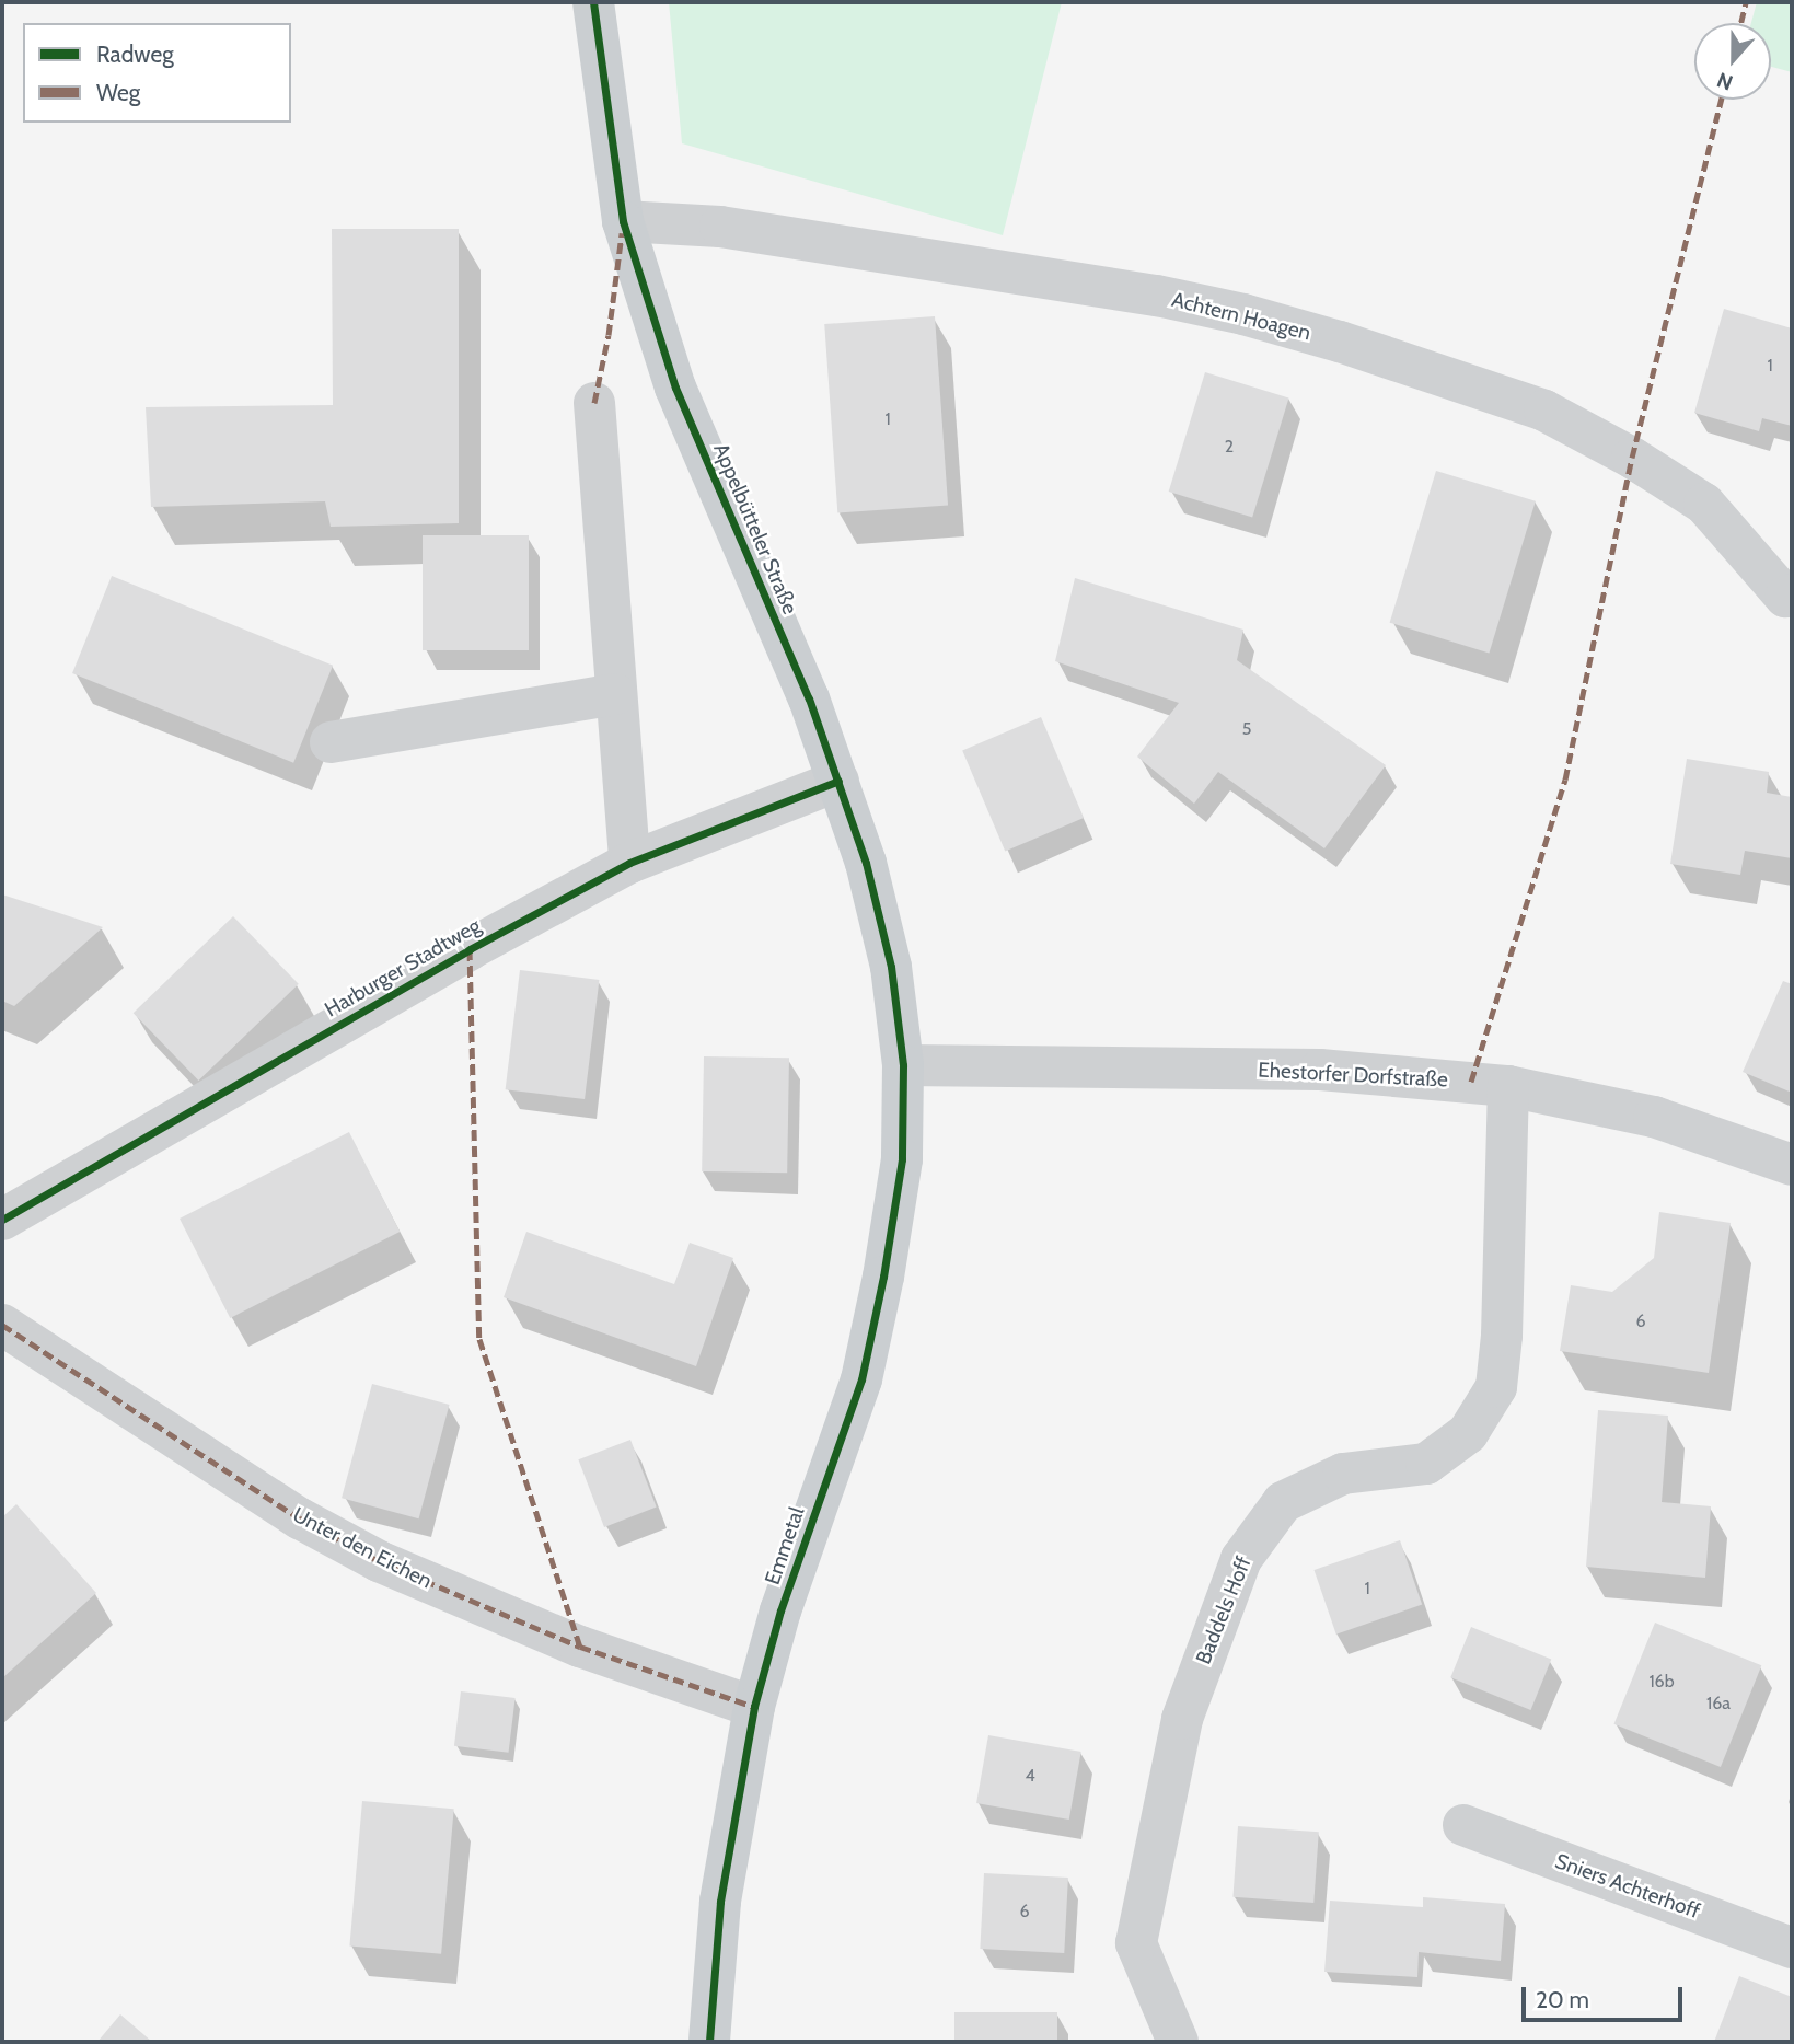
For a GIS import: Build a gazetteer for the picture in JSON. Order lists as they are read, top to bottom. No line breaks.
{"streets":{"main road":["Appelbütteler Straße","Emmetal"],"street":["Achtern Hoagen","Harburger Stadtweg","Ehestorfer Dorfstraße","Unter den Eichen","Baddels Hoff","Sniers Achterhoff"]},"crossings":[["Achtern Hoagen","Appelbütteler Straße"],["Appelbütteler Straße","Harburger Stadtweg"],["Appelbütteler Straße","Ehestorfer Dorfstraße"],["Appelbütteler Straße","Emmetal"],["Ehestorfer Dorfstraße","Emmetal"],["Ehestorfer Dorfstraße","Baddels Hoff"],["Emmetal","Unter den Eichen"]],"house_numbers":["1","1","2","5","6","1","16b","16a","4","6"],"legend":["Radweg","Weg"],"scale_bar":"20 m","north":"bottom"}
